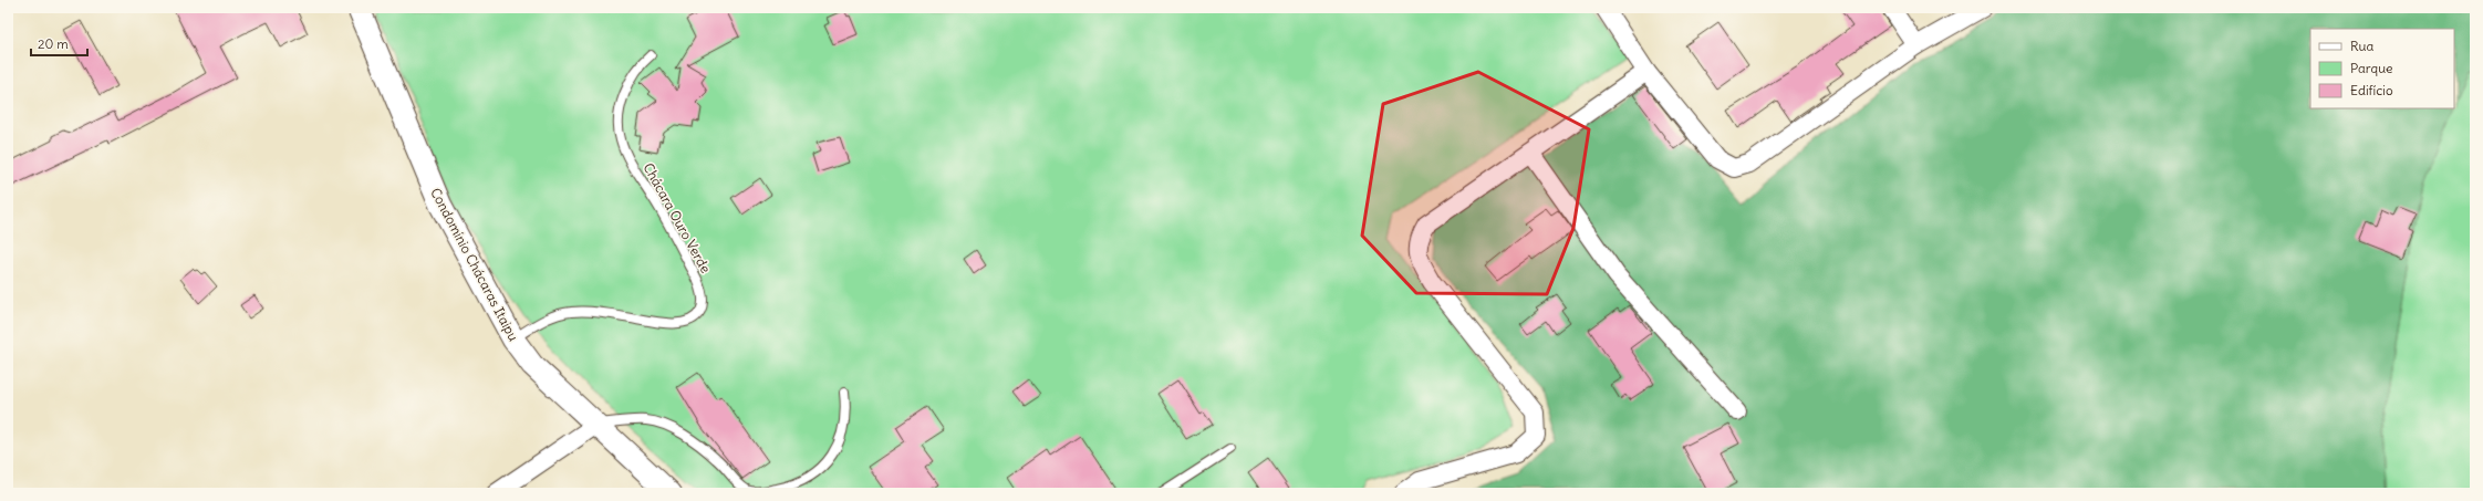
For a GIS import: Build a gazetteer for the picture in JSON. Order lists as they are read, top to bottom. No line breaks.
{"streets":{"street":["Condomínio Chácaras Itaipu"],"lane":["Chácara Ouro Verde"]},"crossings":[["Chácara Ouro Verde","Condomínio Chácaras Itaipu"]],"legend":["Rua","Parque","Edifício"],"scale_bar":"20 m"}
